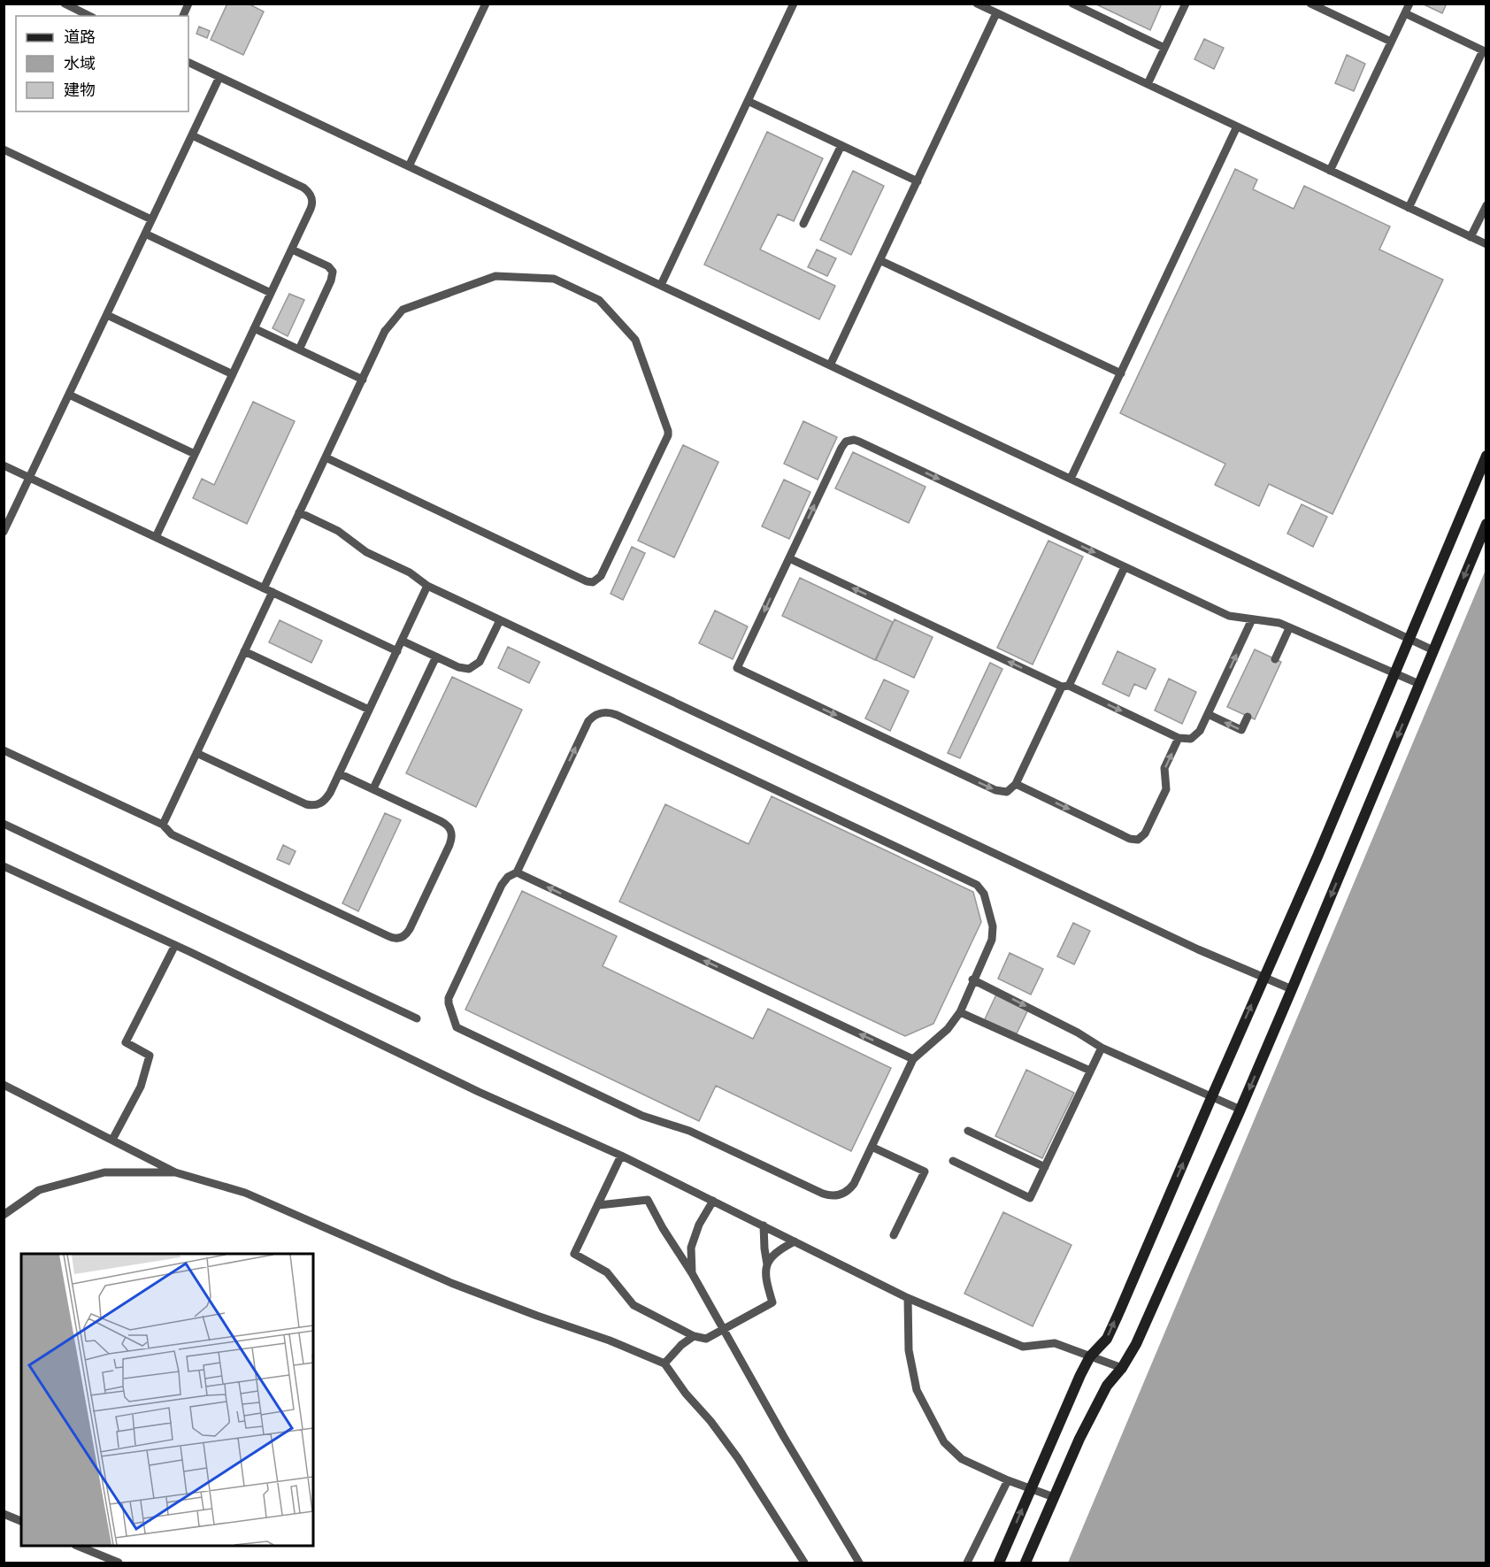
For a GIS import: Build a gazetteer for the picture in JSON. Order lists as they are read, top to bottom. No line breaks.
{"legend":["道路","水域","建物"]}
